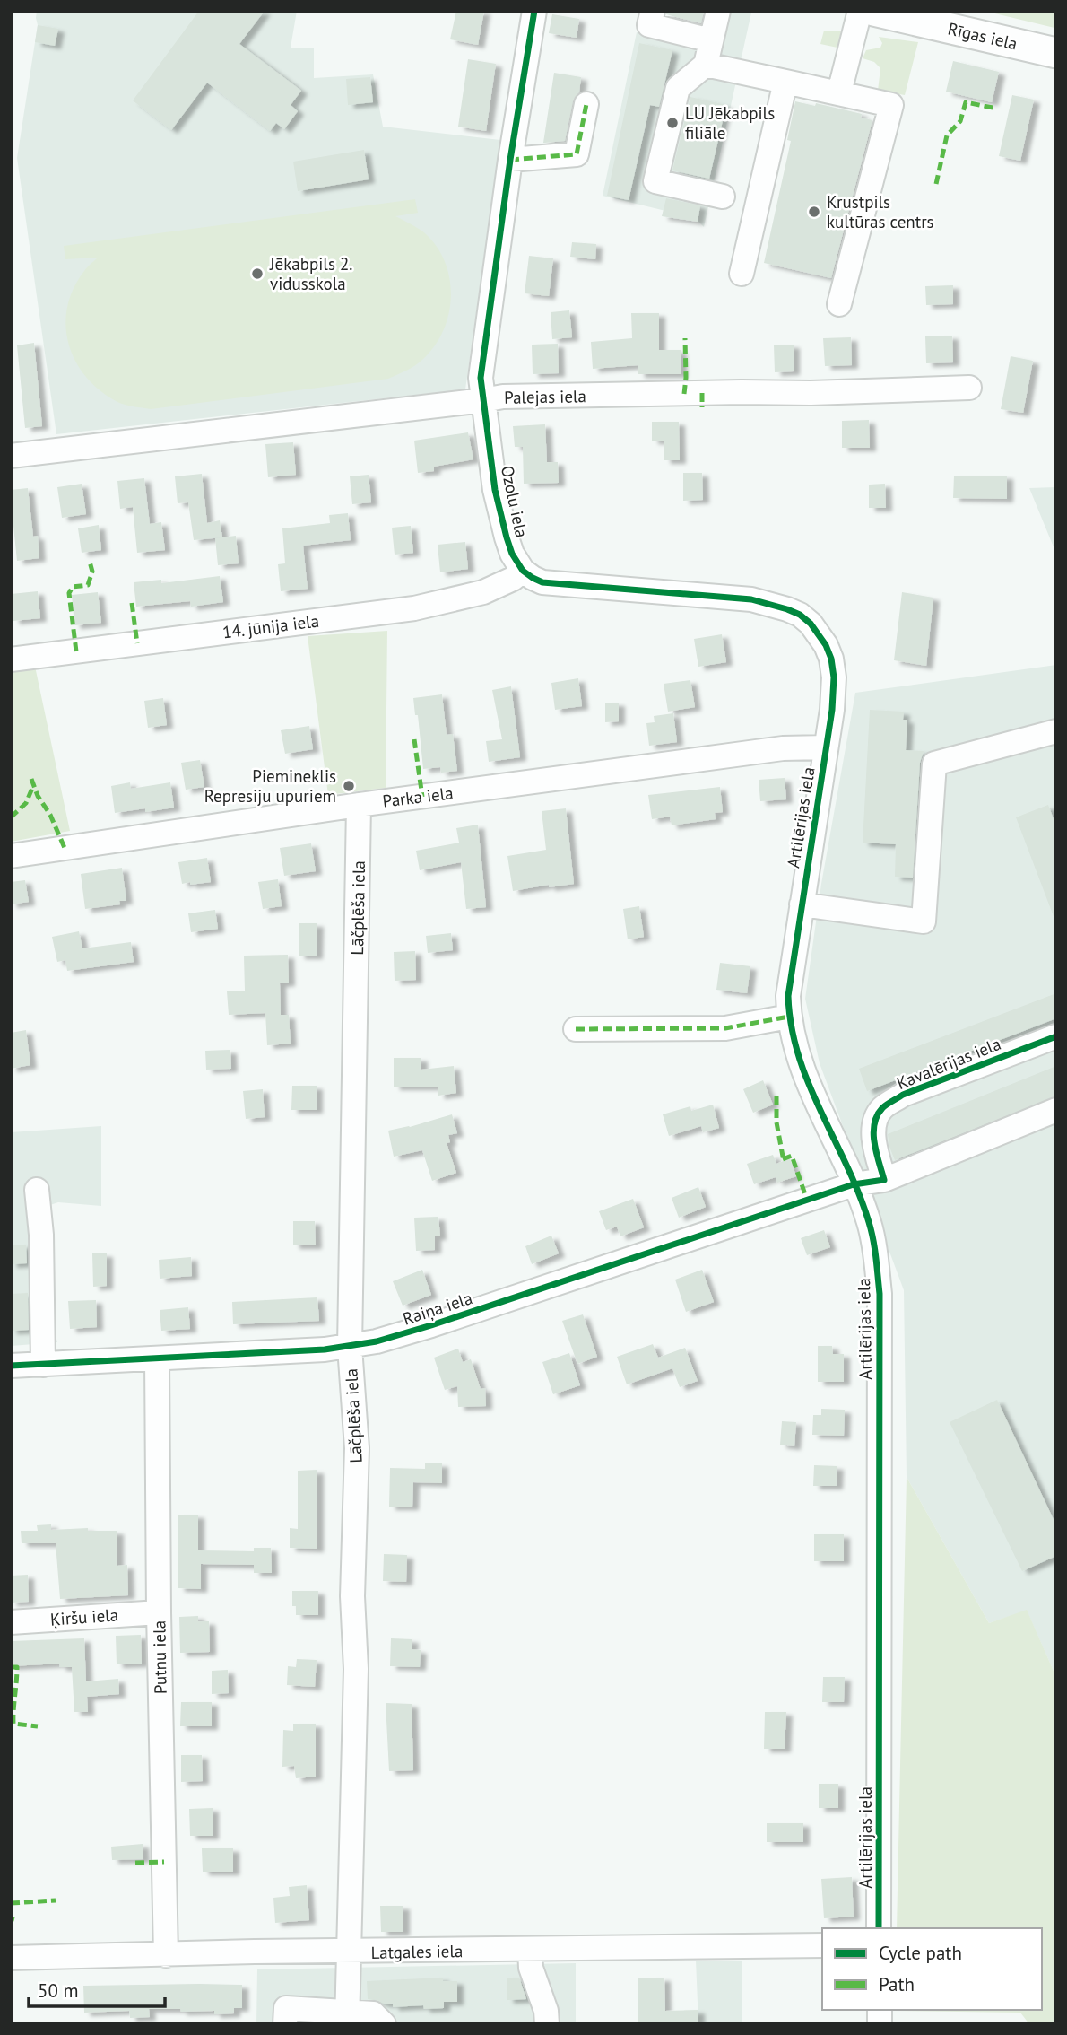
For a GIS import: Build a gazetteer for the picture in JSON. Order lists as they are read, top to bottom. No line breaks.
{"streets":{"main road":["Rīgas iela"],"street":["Palejas iela","Ozolu iela","14. jūnija iela","Parka iela","Artilērijas iela","Lāčplēša iela","Kavalērijas iela","Raiņa iela","Ķiršu iela","Putnu iela","Latgales iela"]},"crossings":[["Palejas iela","Ozolu iela"],["Ozolu iela","14. jūnija iela"],["Parka iela","Artilērijas iela"],["Parka iela","Lāčplēša iela"],["Artilērijas iela","Raiņa iela"],["Lāčplēša iela","Raiņa iela"],["Lāčplēša iela","Latgales iela"],["Raiņa iela","Putnu iela"],["Ķiršu iela","Putnu iela"],["Putnu iela","Latgales iela"]],"places":["LU Jēkabpils filiāle","Krustpils kultūras centrs","Jēkabpils 2. vidusskola","Piemineklis Represiju upuriem"],"legend":["Cycle path","Path"],"scale_bar":"50 m"}
